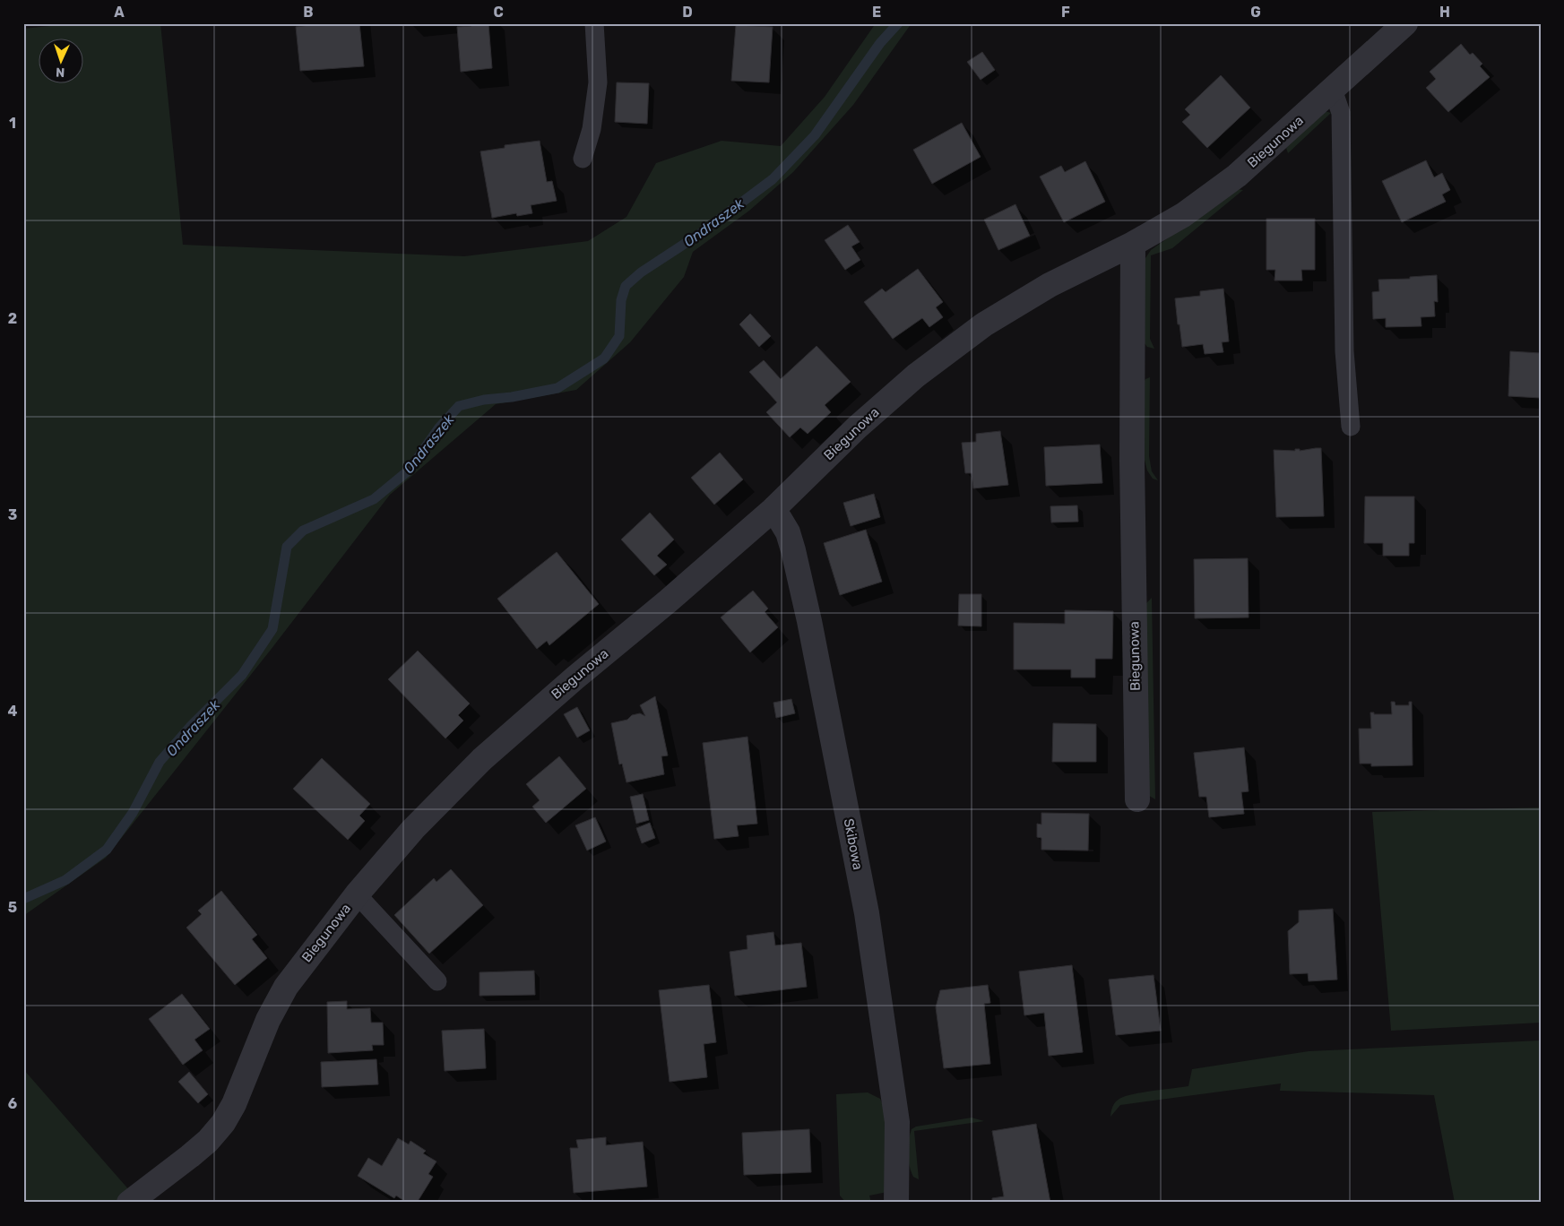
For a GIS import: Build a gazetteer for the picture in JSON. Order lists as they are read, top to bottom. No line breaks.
{"streets":{"street":["Biegunowa","Skibowa"]},"crossings":[["Biegunowa","Skibowa"]],"water":["Ondraszek"],"north":"bottom","grid":{"columns":["A","B","C","D","E","F","G","H"],"rows":["1","2","3","4","5","6"]}}
